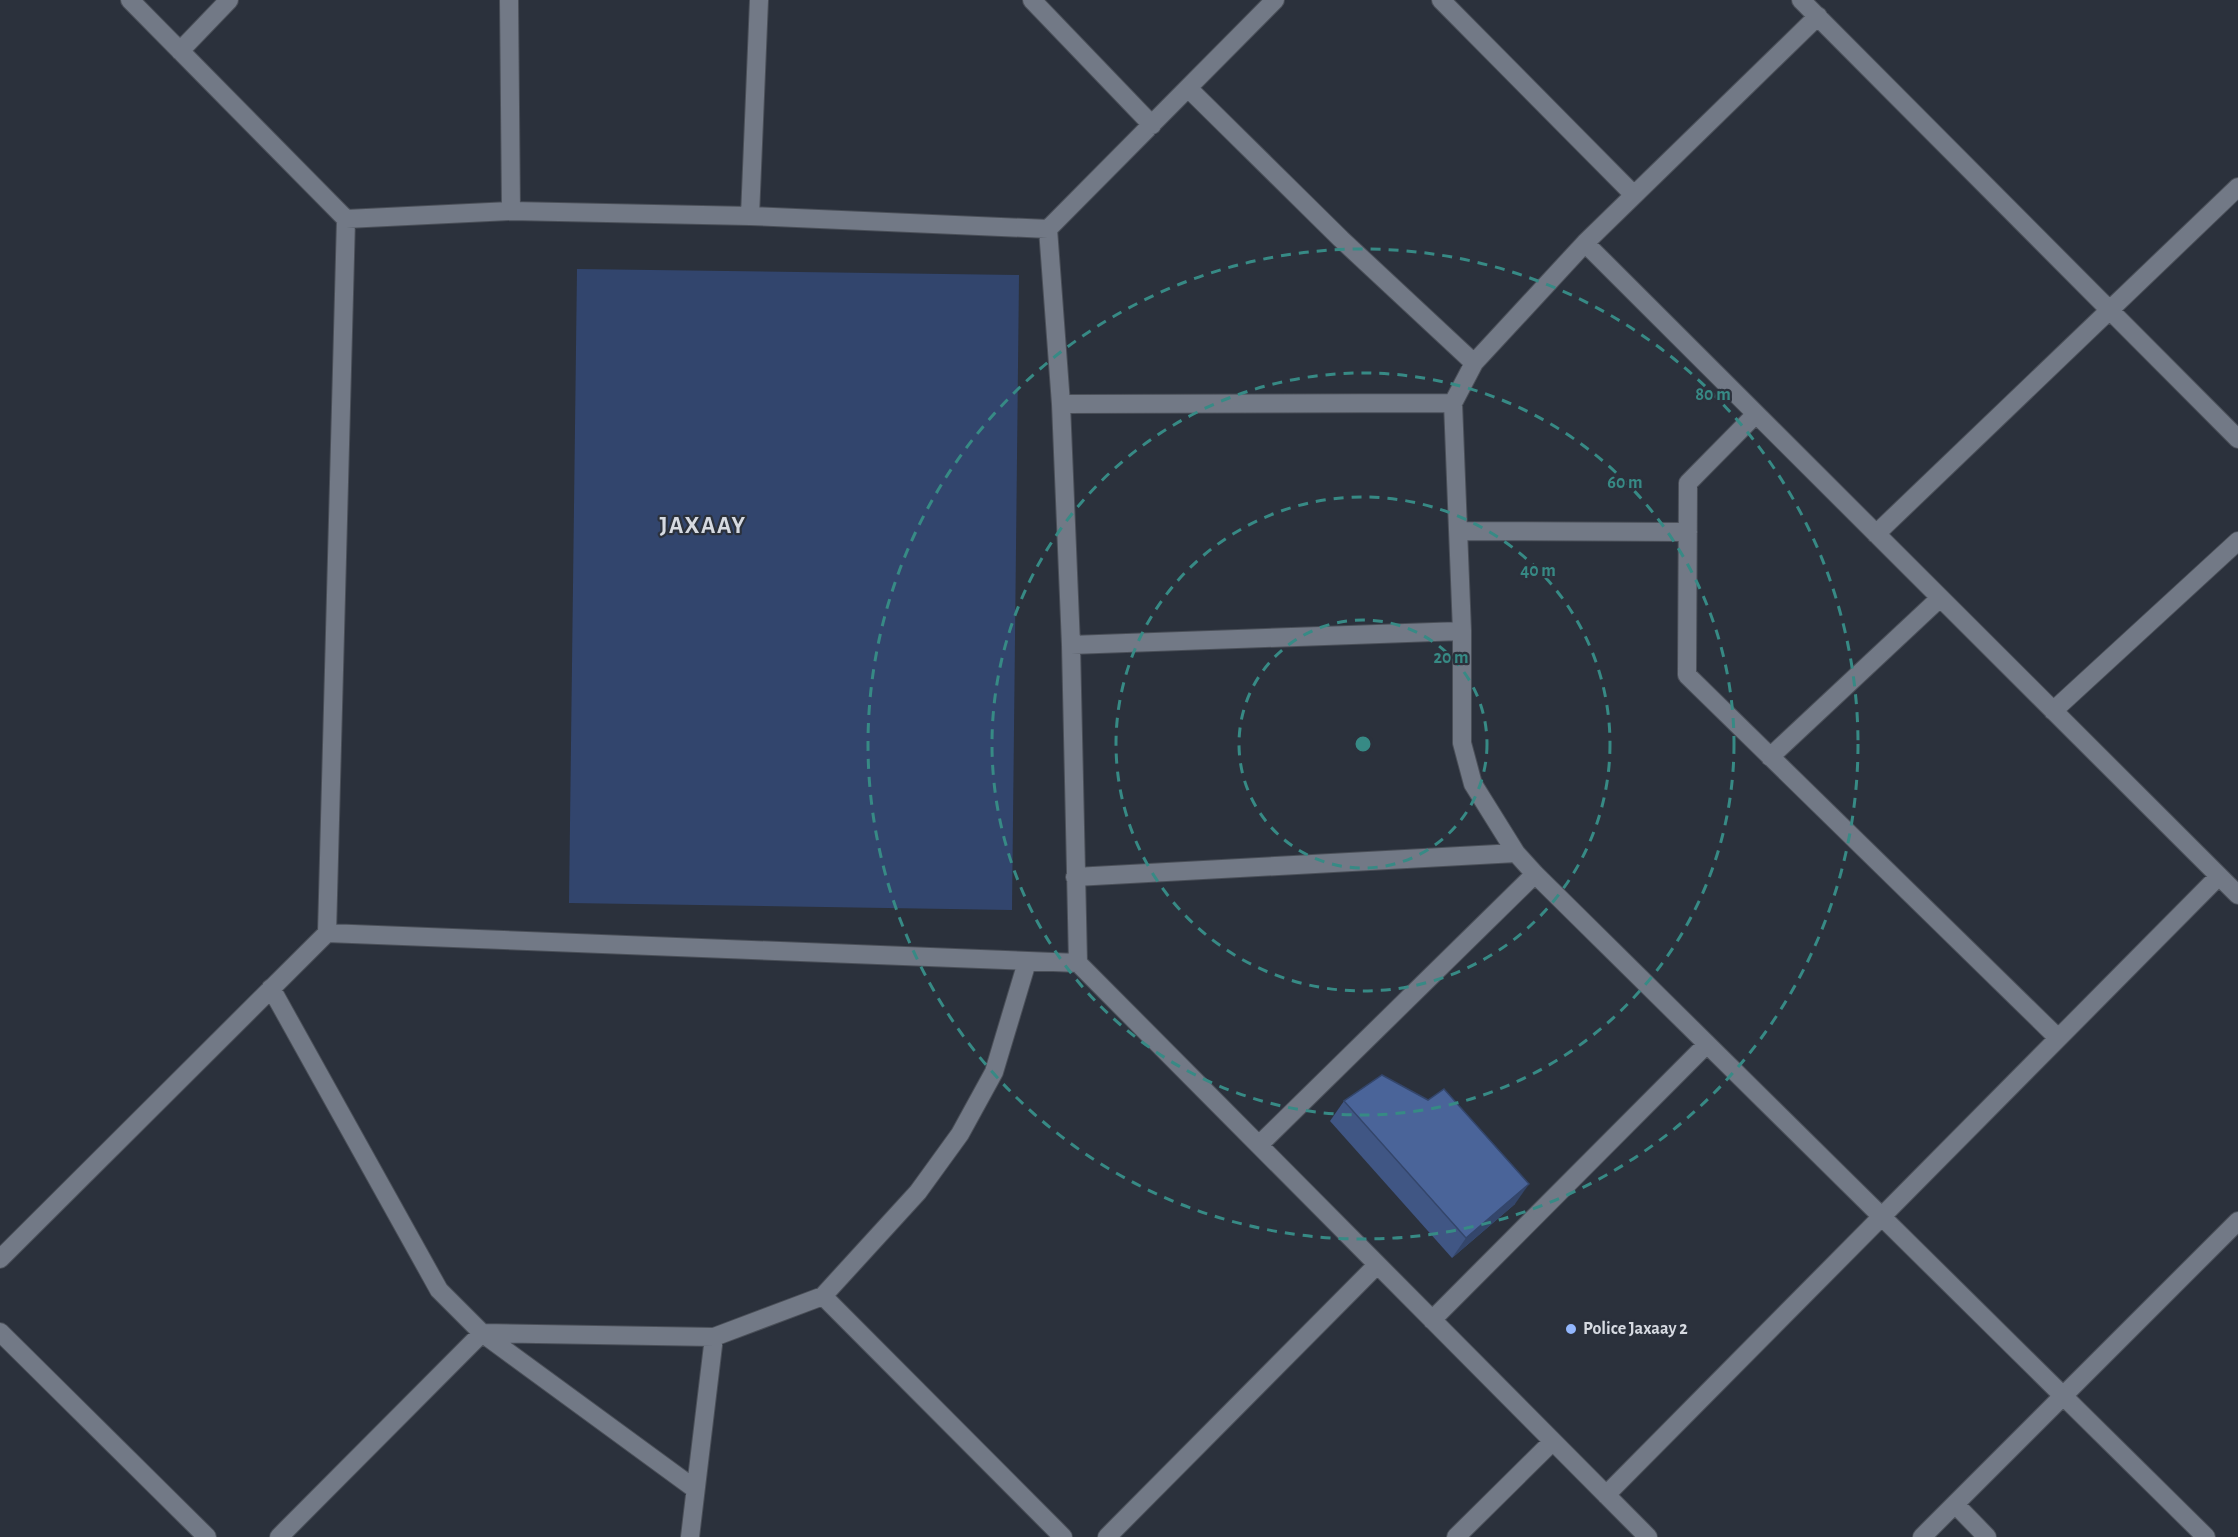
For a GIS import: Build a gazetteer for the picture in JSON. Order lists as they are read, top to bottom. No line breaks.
{"districts":["JAXAAY"],"places":["Police Jaxaay 2"],"rings":["80 m","60 m","40 m","20 m"]}
